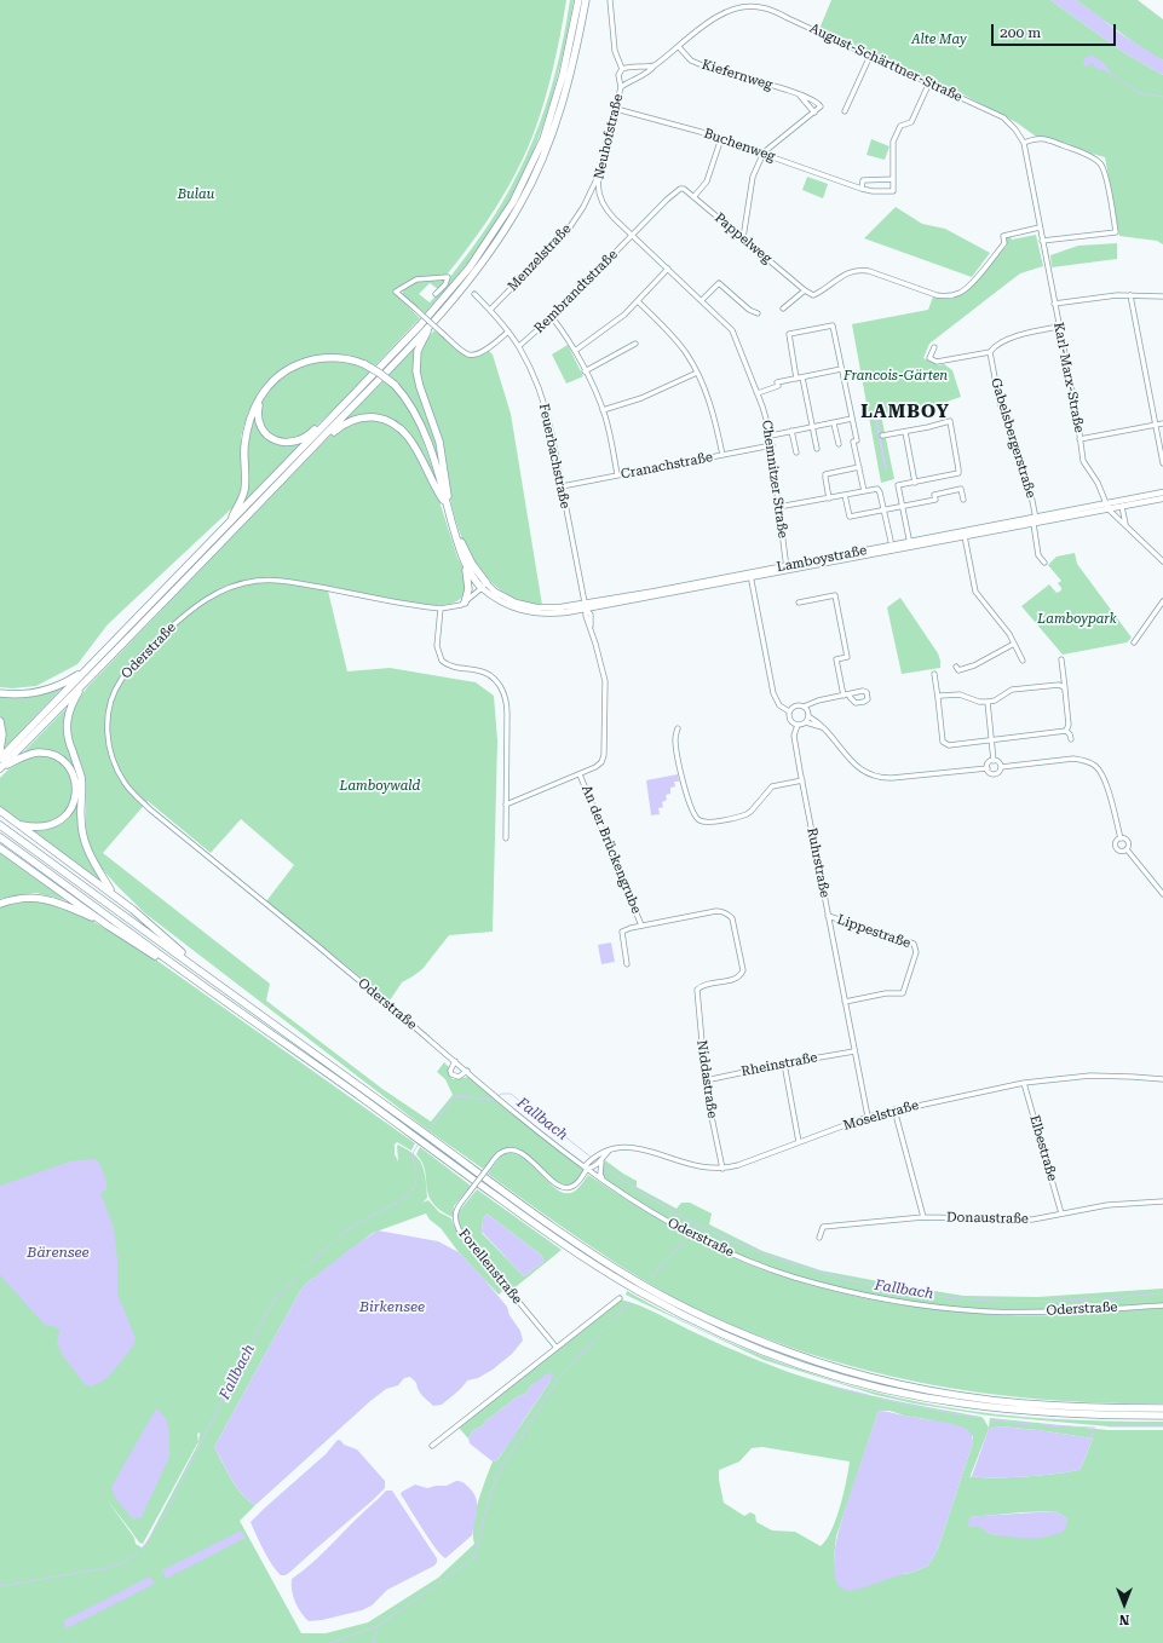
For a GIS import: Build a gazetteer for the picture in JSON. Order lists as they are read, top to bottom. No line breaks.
{"streets":{"main road":["Lamboystraße"],"street":["August-Schärttner-Straße","Kiefernweg","Neuhofstraße","Buchenweg","Pappelweg","Menzelstraße","Rembrandtstraße","Karl-Marx-Straße","Gabelsbergerstraße","Feuerbachstraße","Cranachstraße","Chemnitzer Straße","Oderstraße","An der Brückengrube","Ruhrstraße","Lippestraße","Rheinstraße","Niddastraße","Moselstraße","Elbestraße","Donaustraße","Forellenstraße"]},"crossings":[["August-Schärttner-Straße","Kiefernweg"],["August-Schärttner-Straße","Neuhofstraße"],["August-Schärttner-Straße","Karl-Marx-Straße"],["Neuhofstraße","Buchenweg"],["Neuhofstraße","Menzelstraße"],["Neuhofstraße","Rembrandtstraße"],["Neuhofstraße","Chemnitzer Straße"],["Pappelweg","Rembrandtstraße"],["Menzelstraße","Feuerbachstraße"],["Rembrandtstraße","Feuerbachstraße"],["Rembrandtstraße","Chemnitzer Straße"],["Karl-Marx-Straße","Lamboystraße"],["Gabelsbergerstraße","Lamboystraße"],["Feuerbachstraße","Cranachstraße"],["Feuerbachstraße","Lamboystraße"],["Feuerbachstraße","An der Brückengrube"],["Cranachstraße","Chemnitzer Straße"],["Chemnitzer Straße","Lamboystraße"],["Lamboystraße","Oderstraße"],["Oderstraße","Moselstraße"],["Oderstraße","Forellenstraße"],["An der Brückengrube","Niddastraße"],["Ruhrstraße","Lippestraße"],["Ruhrstraße","Rheinstraße"],["Ruhrstraße","Moselstraße"],["Rheinstraße","Niddastraße"],["Niddastraße","Moselstraße"],["Moselstraße","Elbestraße"],["Moselstraße","Forellenstraße"],["Elbestraße","Donaustraße"]],"districts":["LAMBOY"],"water":["Fallbach","Bärensee","Birkensee"],"parks":["Alte May","Bulau","Francois-Gärten","Lamboypark","Lamboywald"],"scale_bar":"200 m","north":"bottom"}
